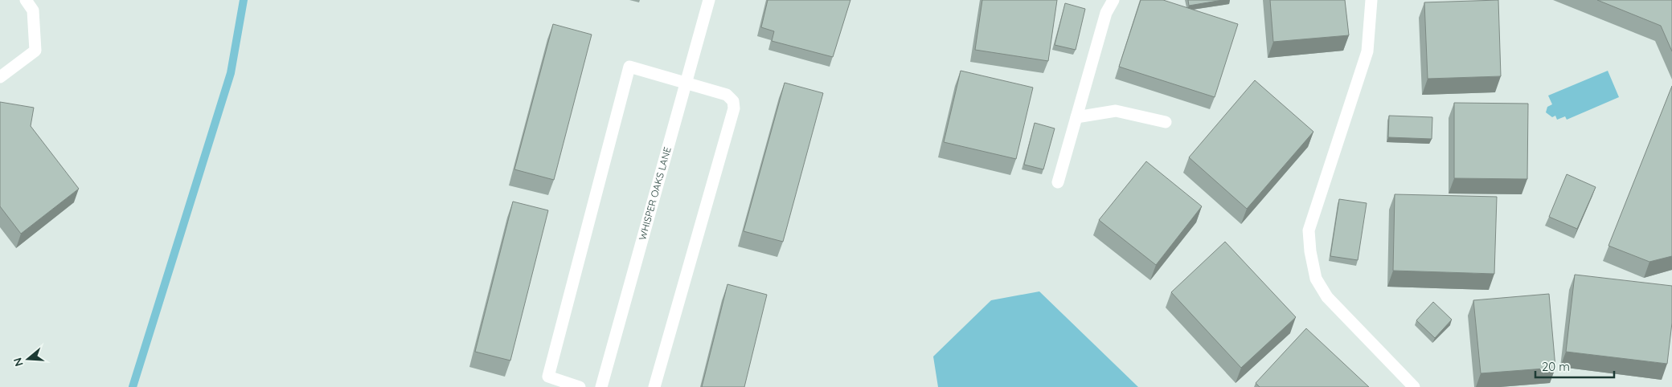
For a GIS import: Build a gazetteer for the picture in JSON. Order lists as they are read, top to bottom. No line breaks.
{"streets":{"street":["WHISPER OAKS LANE"]},"scale_bar":"20 m","north":"left"}
